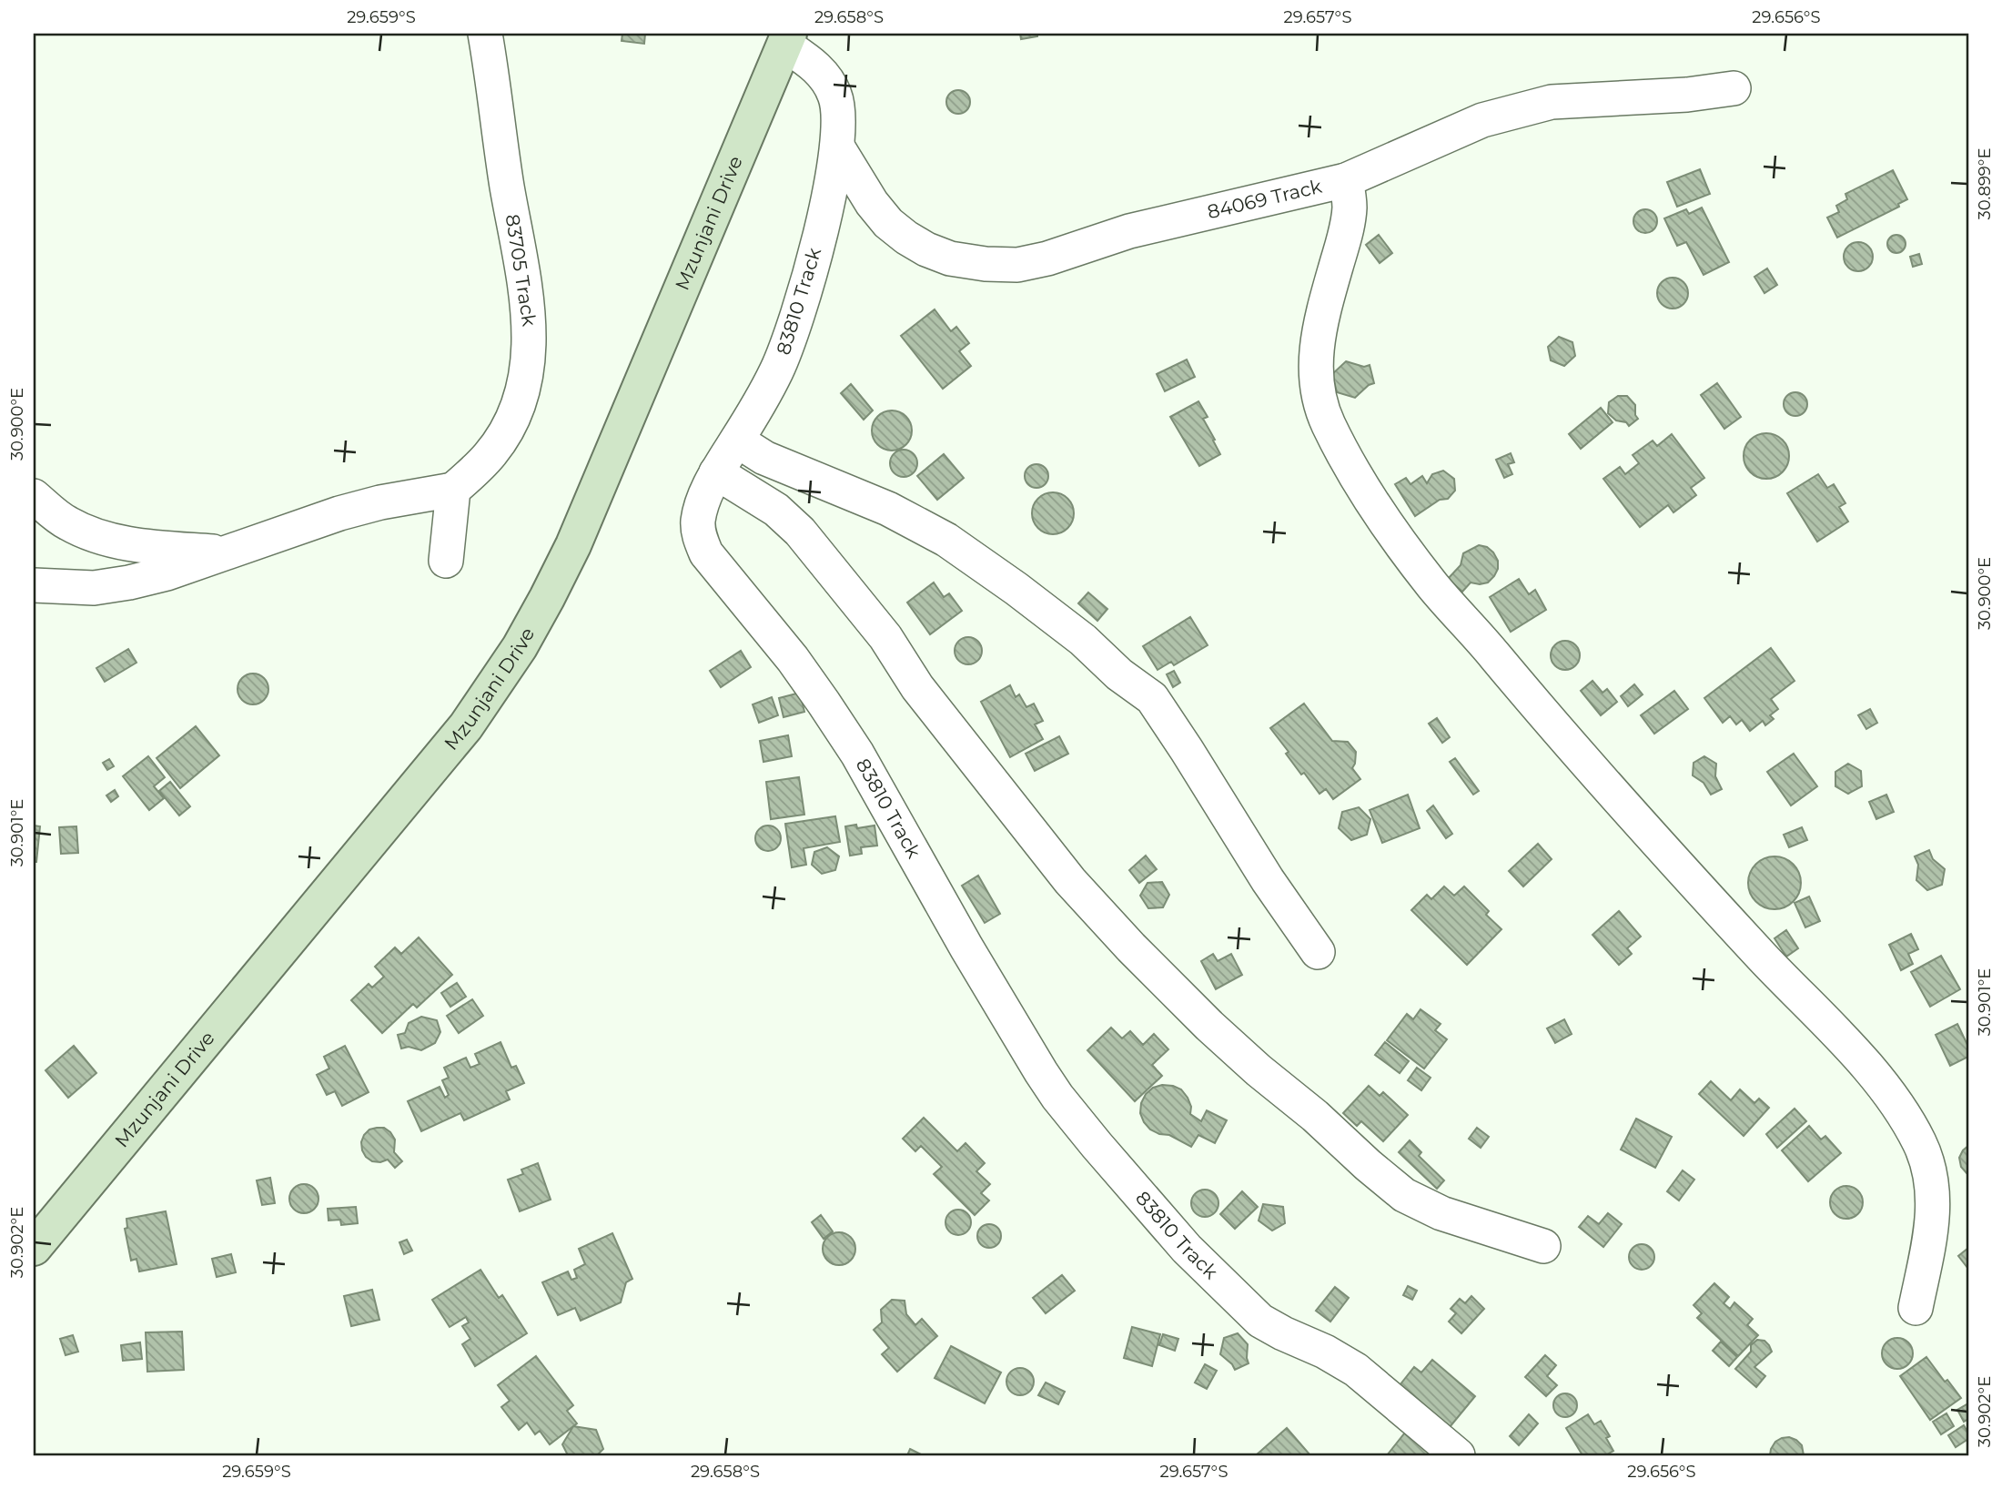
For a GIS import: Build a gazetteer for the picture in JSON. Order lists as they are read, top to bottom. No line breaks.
{"streets":{"main road":["Mzunjani Drive"],"street":["84069 Track","83705 Track","83810 Track"]},"crossings":[["84069 Track","83810 Track"],["Mzunjani Drive","83810 Track"]],"coordinates":["29.659°S","29.658°S","29.657°S","29.656°S","30.899°E","30.900°E","30.901°E","30.902°E"]}
